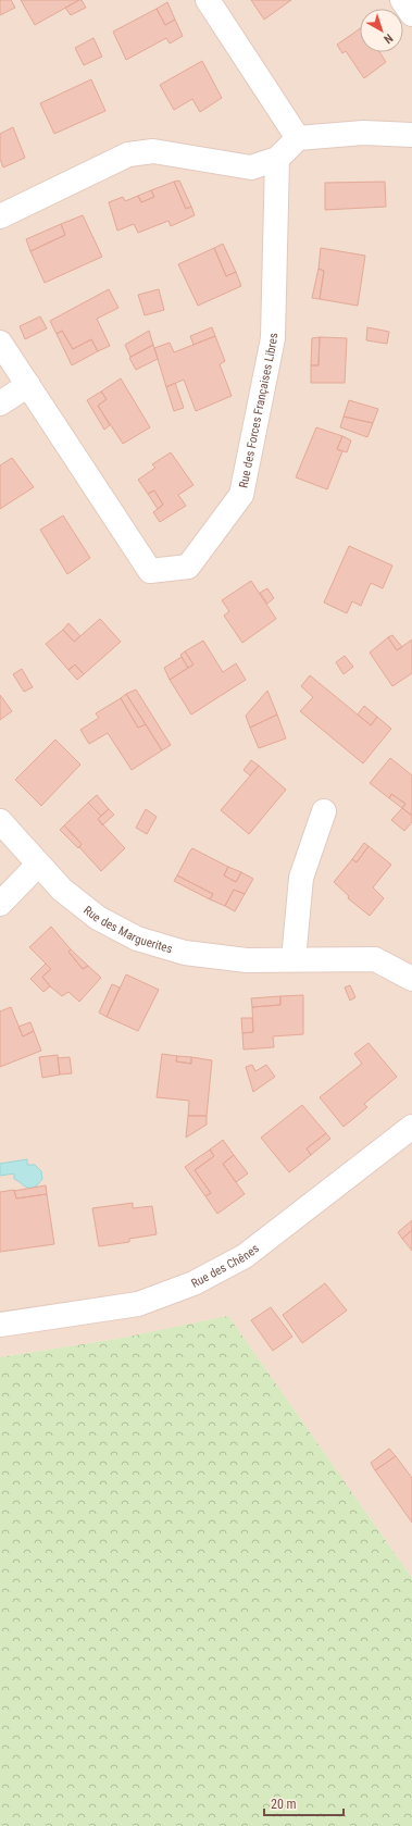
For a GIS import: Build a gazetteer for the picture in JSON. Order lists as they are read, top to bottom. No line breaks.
{"streets":{"street":["Rue des Forces Françaises Libres","Rue des Marguerites","Rue des Chênes"]},"scale_bar":"20 m","north":"bottom right"}
